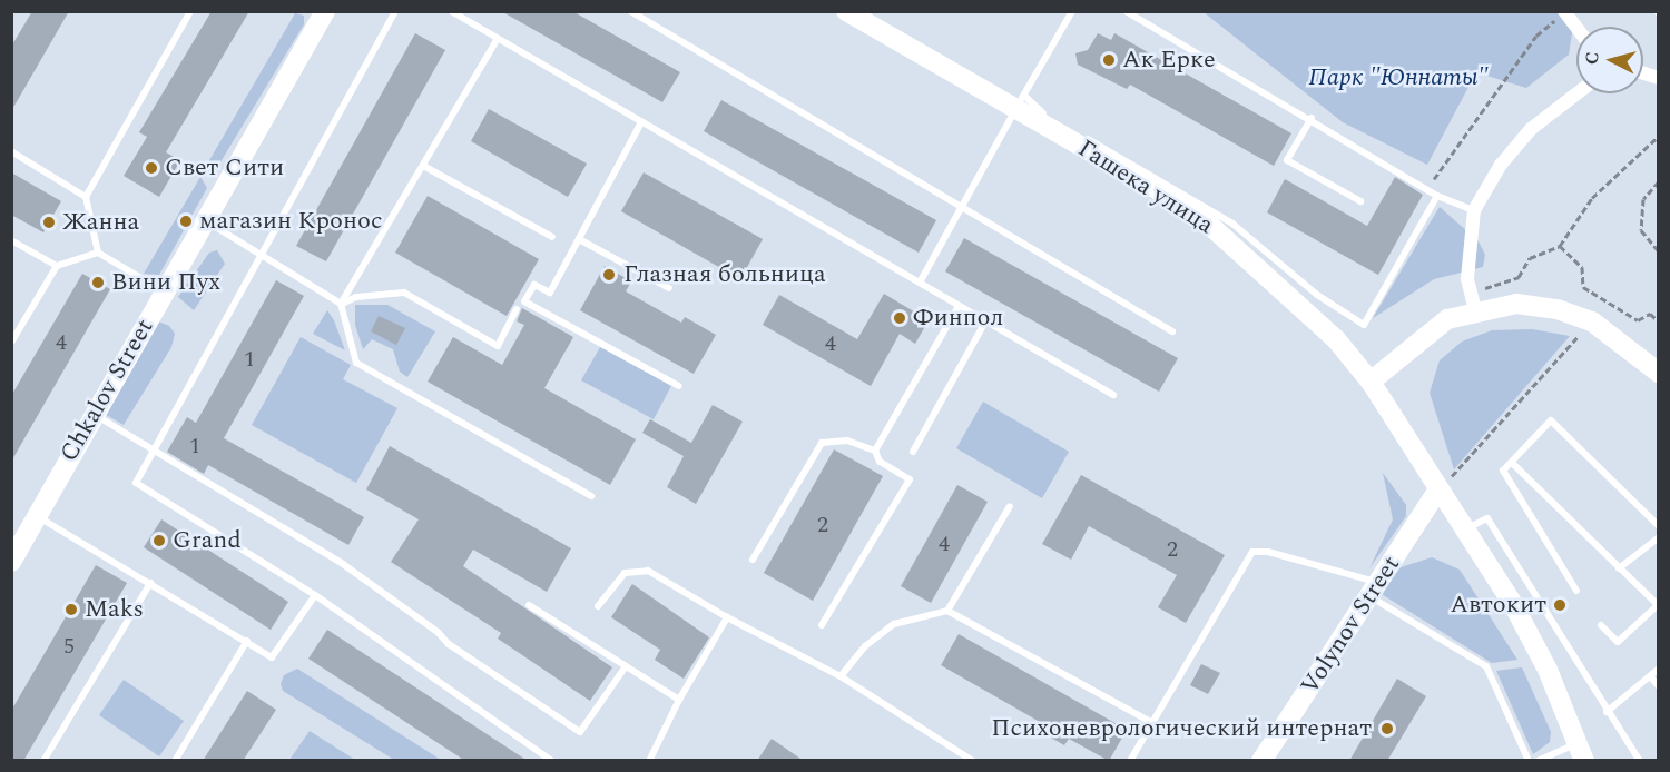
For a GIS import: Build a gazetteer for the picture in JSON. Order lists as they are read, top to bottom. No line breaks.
{"streets":{"street":["Гашека улица","Chkalov Street","Volynov Street"]},"crossings":[["Гашека улица","Volynov Street"]],"parks":["Парк \"Юннаты\""],"places":["Ак Ерке","Свет Сити","магазин Кронос","Жанна","Глазная больница","Вини Пух","Финпол","Grand","Автокит","Maks","Психоневрологический интернат"],"house_numbers":["4","4","1","1","2","4","2","5"],"north":"left"}
